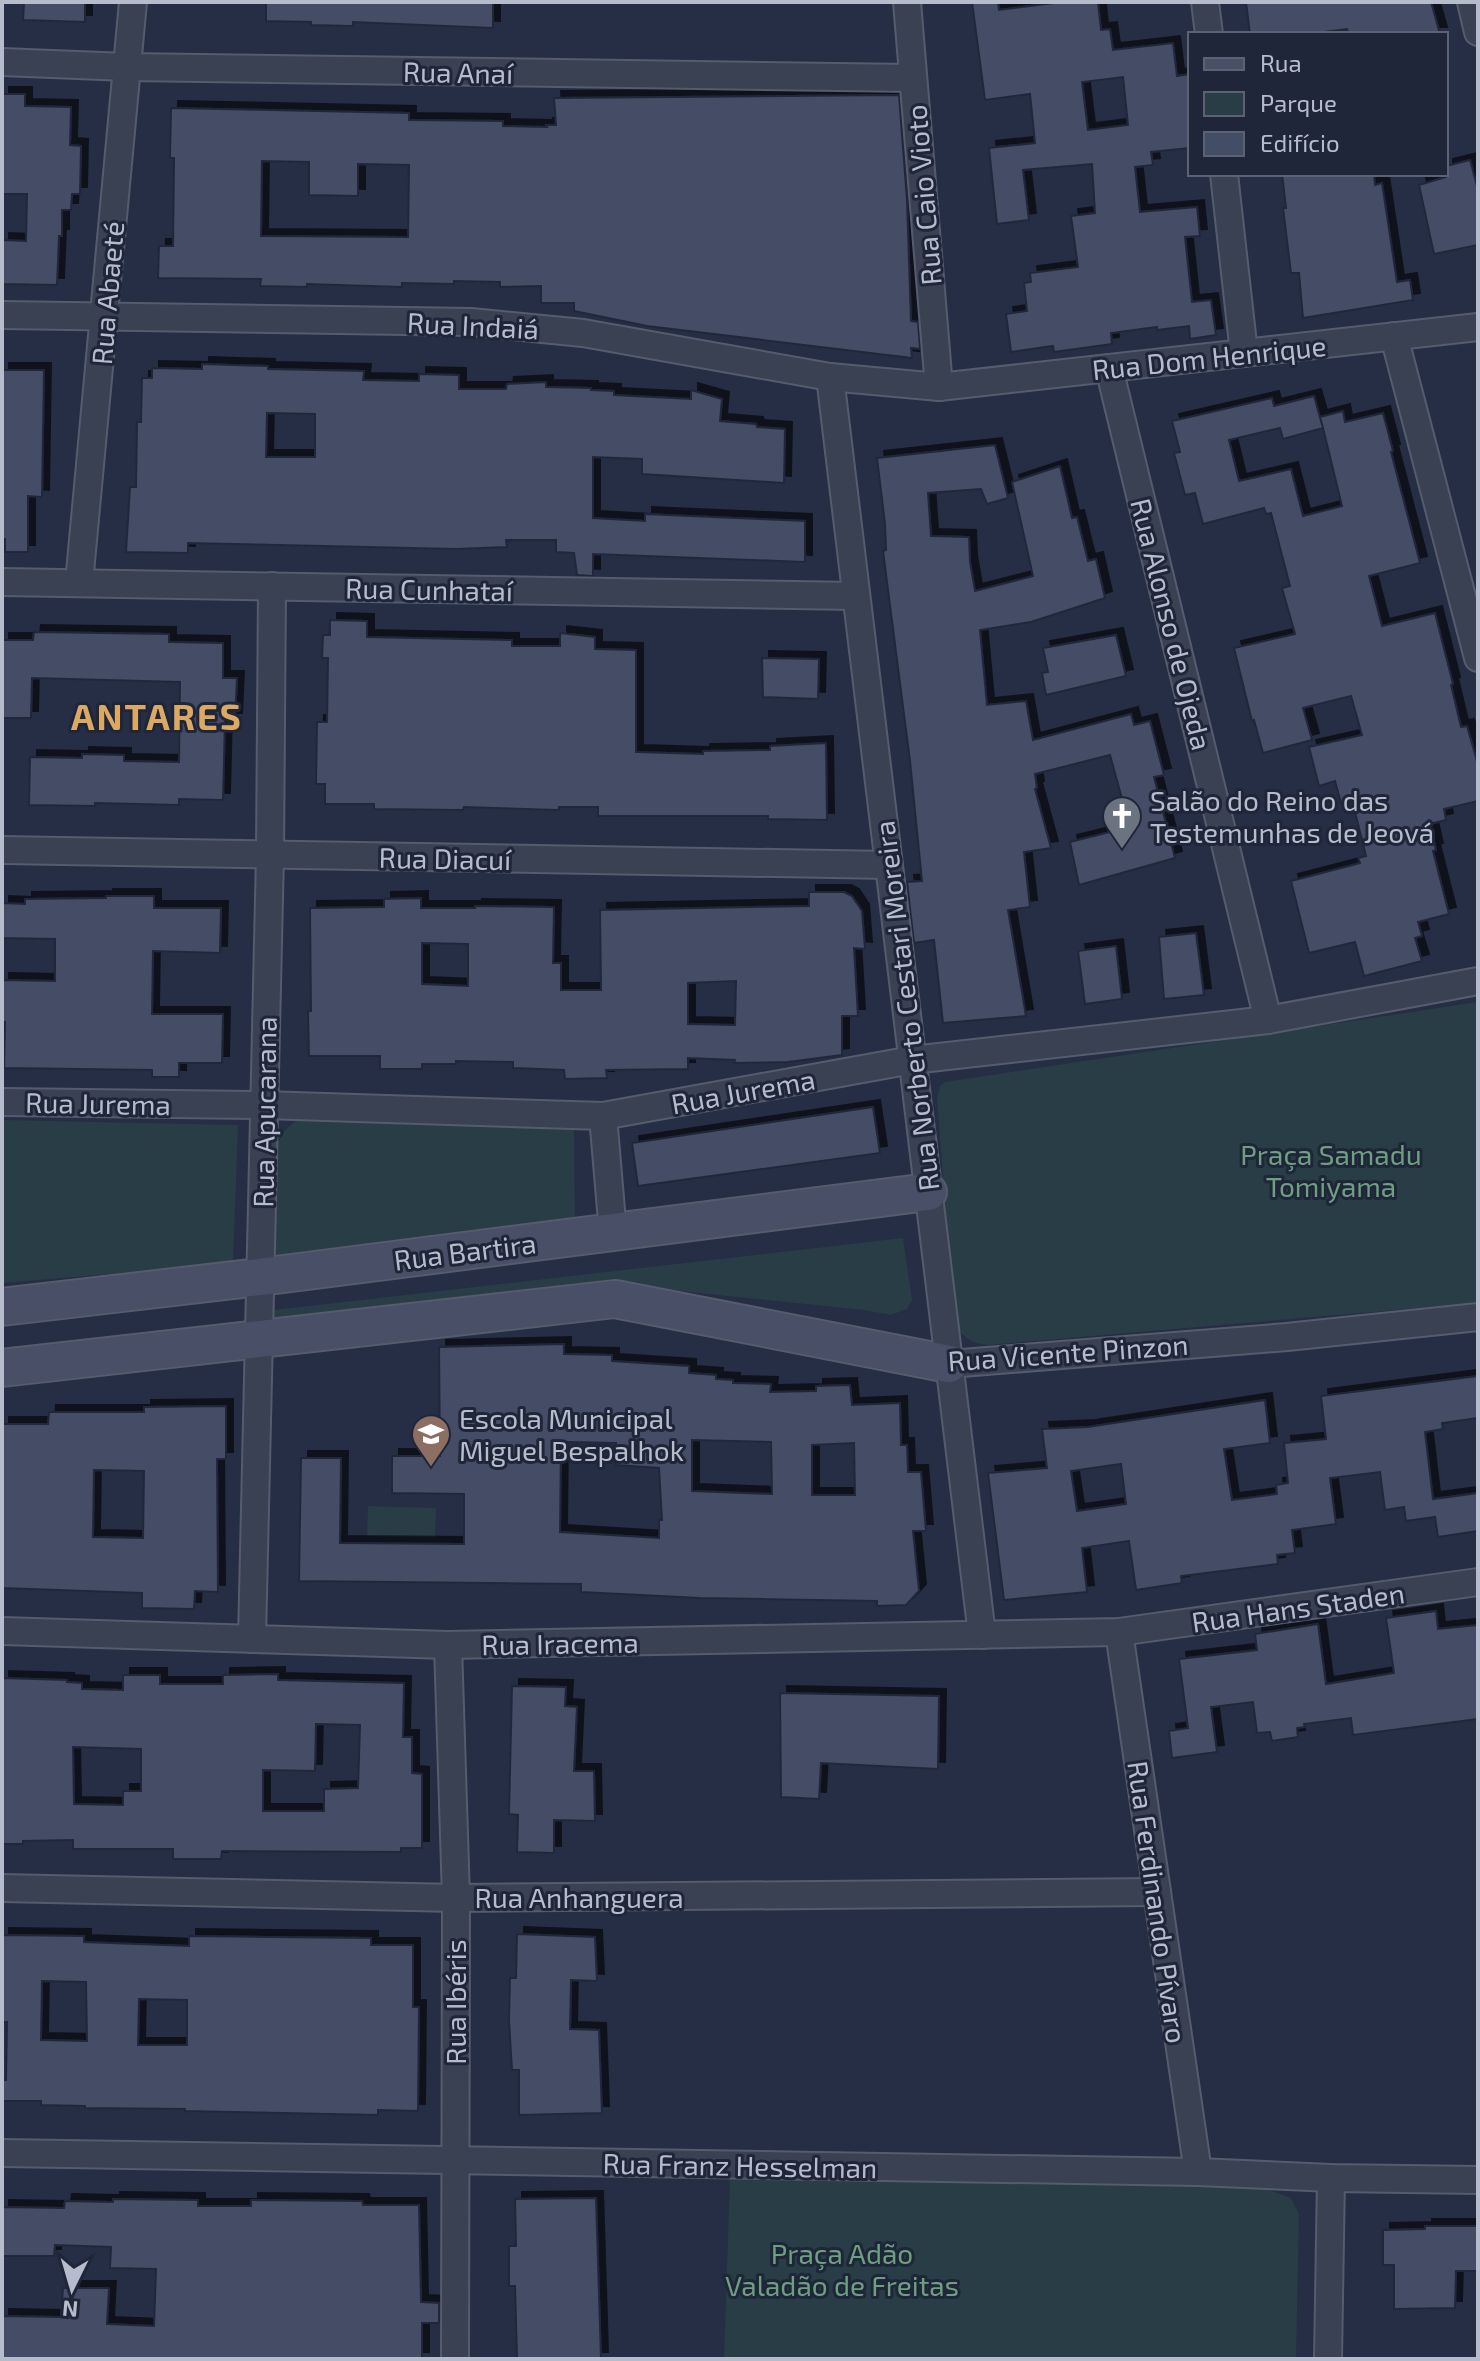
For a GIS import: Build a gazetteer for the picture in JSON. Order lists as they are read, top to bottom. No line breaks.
{"streets":{"street":["Rua Anaí","Rua Caio Vioto","Rua Abaeté","Rua Indaiá","Rua Dom Henrique","Rua Cunhataí","Rua Alonso de Ojeda","Rua Diacuí","Rua Norberto Cestari Moreira","Rua Jurema","Rua Apucarana","Rua Bartira","Rua Vicente Pinzon","Rua Hans Staden","Rua Iracema","Rua Anhanguera","Rua Ferdinando Pívaro","Rua Ibéris","Rua Franz Hesselman"]},"crossings":[["Rua Anaí","Rua Caio Vioto"],["Rua Anaí","Rua Abaeté"],["Rua Caio Vioto","Rua Indaiá"],["Rua Caio Vioto","Rua Dom Henrique"],["Rua Abaeté","Rua Indaiá"],["Rua Abaeté","Rua Cunhataí"],["Rua Indaiá","Rua Dom Henrique"],["Rua Indaiá","Rua Norberto Cestari Moreira"],["Rua Dom Henrique","Rua Alonso de Ojeda"],["Rua Cunhataí","Rua Norberto Cestari Moreira"],["Rua Cunhataí","Rua Apucarana"],["Rua Alonso de Ojeda","Rua Jurema"],["Rua Diacuí","Rua Norberto Cestari Moreira"],["Rua Diacuí","Rua Apucarana"],["Rua Norberto Cestari Moreira","Rua Jurema"],["Rua Norberto Cestari Moreira","Rua Bartira"],["Rua Norberto Cestari Moreira","Rua Vicente Pinzon"],["Rua Norberto Cestari Moreira","Rua Iracema"],["Rua Jurema","Rua Apucarana"],["Rua Apucarana","Rua Bartira"],["Rua Apucarana","Rua Vicente Pinzon"],["Rua Apucarana","Rua Iracema"],["Rua Hans Staden","Rua Iracema"],["Rua Hans Staden","Rua Ferdinando Pívaro"],["Rua Iracema","Rua Ferdinando Pívaro"],["Rua Iracema","Rua Ibéris"],["Rua Anhanguera","Rua Ferdinando Pívaro"],["Rua Anhanguera","Rua Ibéris"],["Rua Ferdinando Pívaro","Rua Franz Hesselman"],["Rua Ibéris","Rua Franz Hesselman"]],"districts":["ANTARES"],"parks":["Praça Samadu Tomiyama","Praça Adão Valadão de Freitas"],"places":{"church":["Salão do Reino das Testemunhas de Jeová"],"school or university":["Escola Municipal Miguel Bespalhok"]},"legend":["Rua","Parque","Edifício"],"north":"bottom"}
